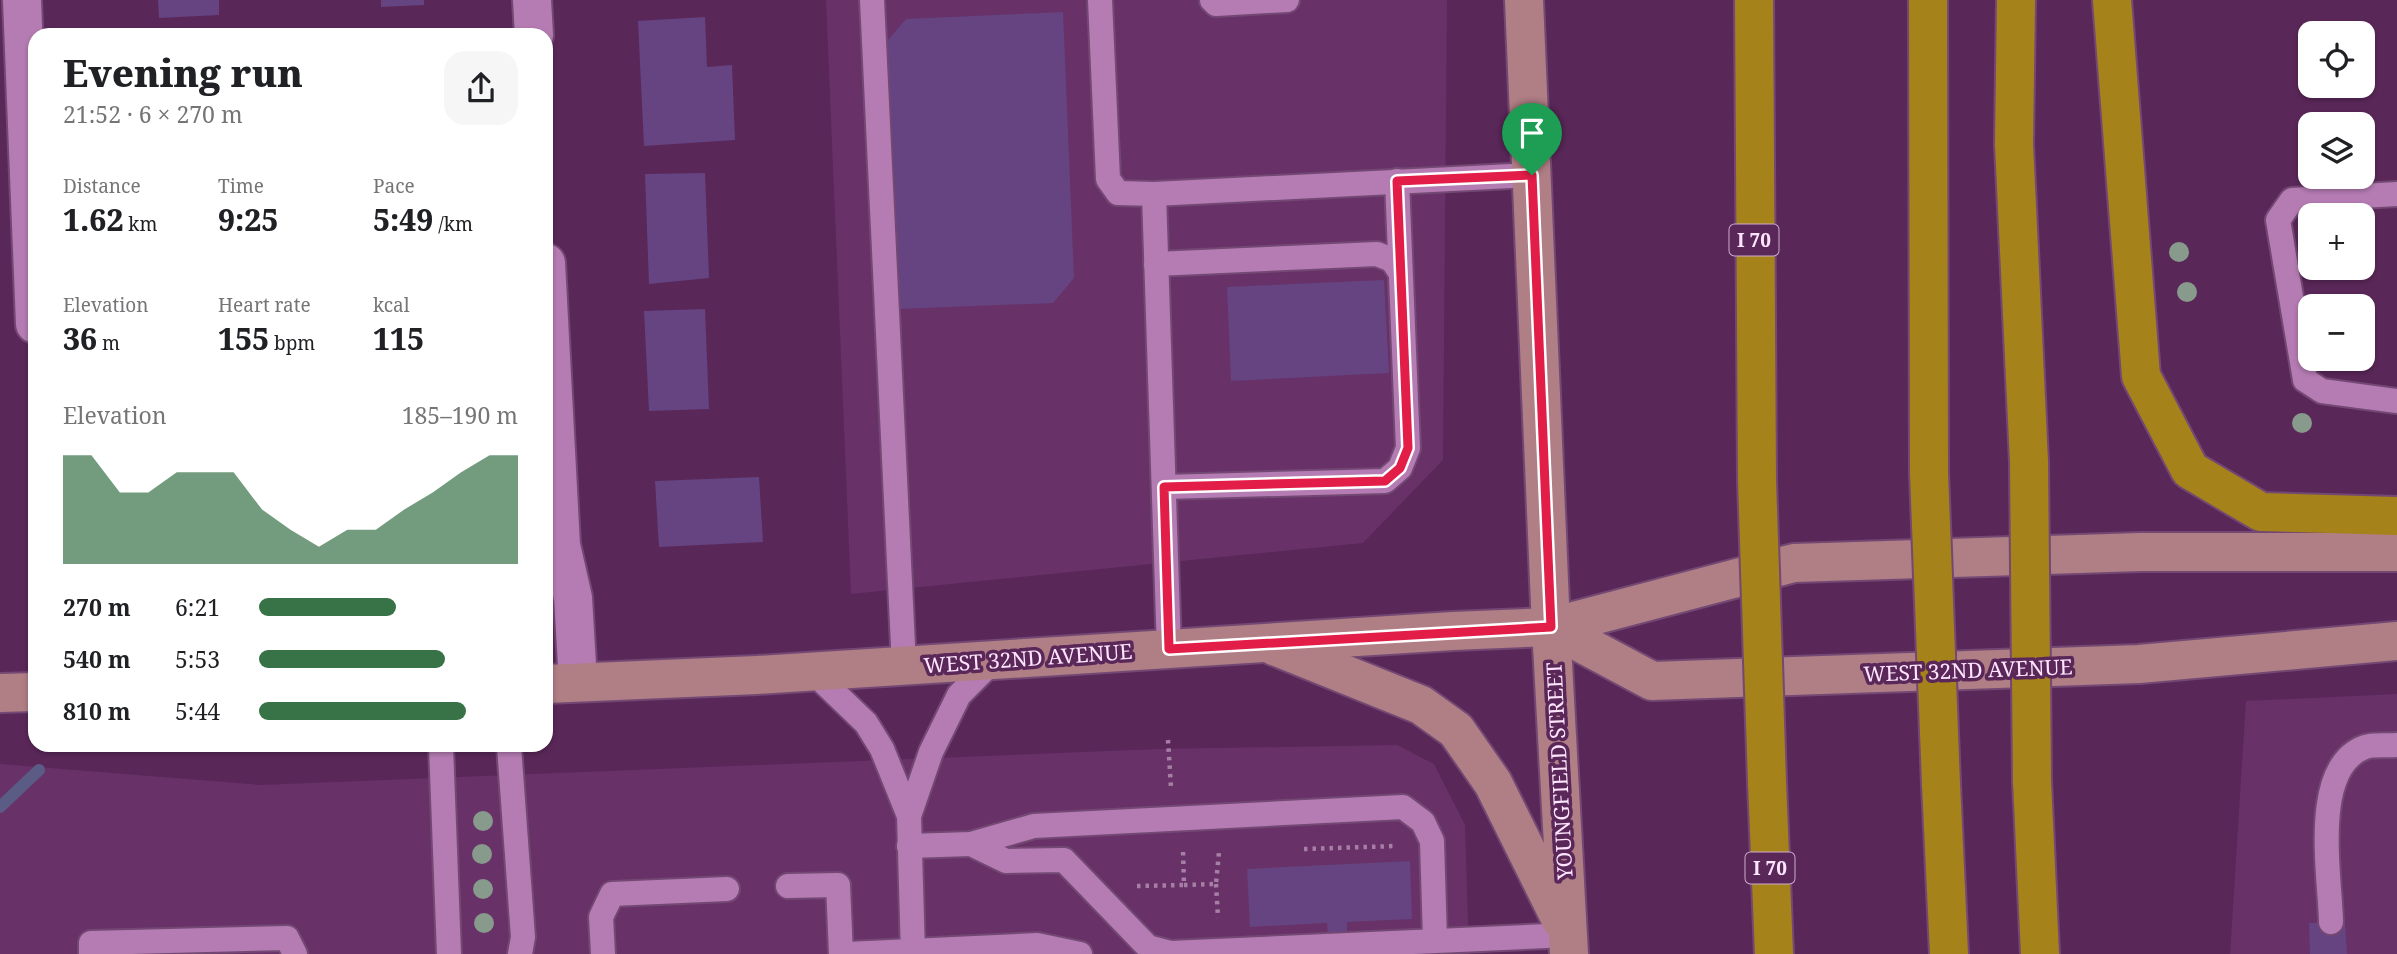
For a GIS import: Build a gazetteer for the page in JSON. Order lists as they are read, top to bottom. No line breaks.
{"streets":{"highway":["I 70"],"main road":["WEST 32ND AVENUE","YOUNGFIELD STREET"]},"crossings":[["WEST 32ND AVENUE","YOUNGFIELD STREET"]],"page":{"map_buttons":["+","−"],"heading":["Evening run","21:52 · 6 × 270 m"],"stats":[["Distance","1.62 km"],["Time","9:25"],["Pace","5:49 /km"],["Elevation","36 m"],["Heart rate","155 bpm"],["kcal","115"]],"chart":["Elevation","185–190 m"],"list":[{"name":"270 m","note":"6:21"},{"name":"540 m","note":"5:53"},{"name":"810 m","note":"5:44"}]}}
